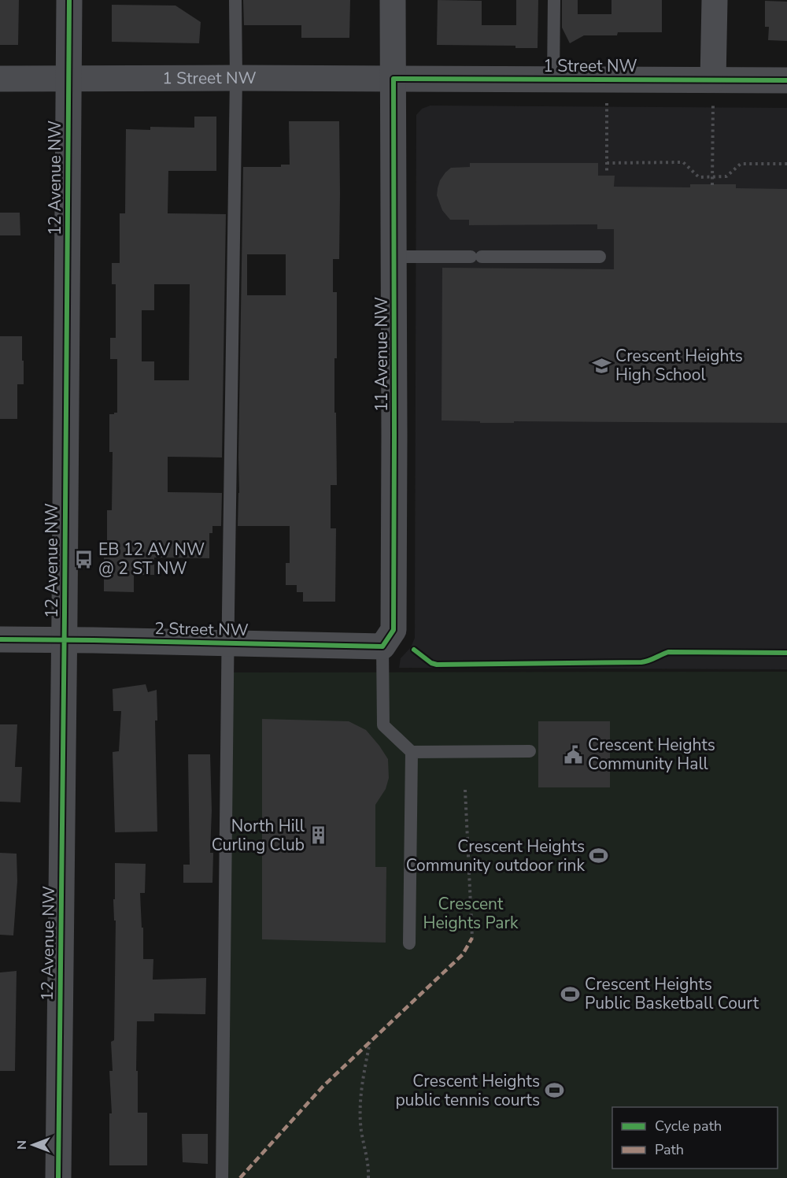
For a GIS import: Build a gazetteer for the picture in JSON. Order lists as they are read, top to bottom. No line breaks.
{"streets":{"street":["1 Street NW","12 Avenue NW","11 Avenue NW","2 Street NW"]},"crossings":[["1 Street NW","12 Avenue NW"],["1 Street NW","11 Avenue NW"],["12 Avenue NW","2 Street NW"],["11 Avenue NW","2 Street NW"]],"parks":["Crescent Heights Park"],"places":{"school or university":["Crescent Heights High School"],"bus stop":["EB 12 AV NW @ 2 ST NW"],"public building":["Crescent Heights Community Hall"],"building":["North Hill Curling Club"],"sports":["Crescent Heights Community outdoor rink","Crescent Heights Public Basketball Court","Crescent Heights public tennis courts"]},"legend":["Cycle path","Path"],"north":"left"}
